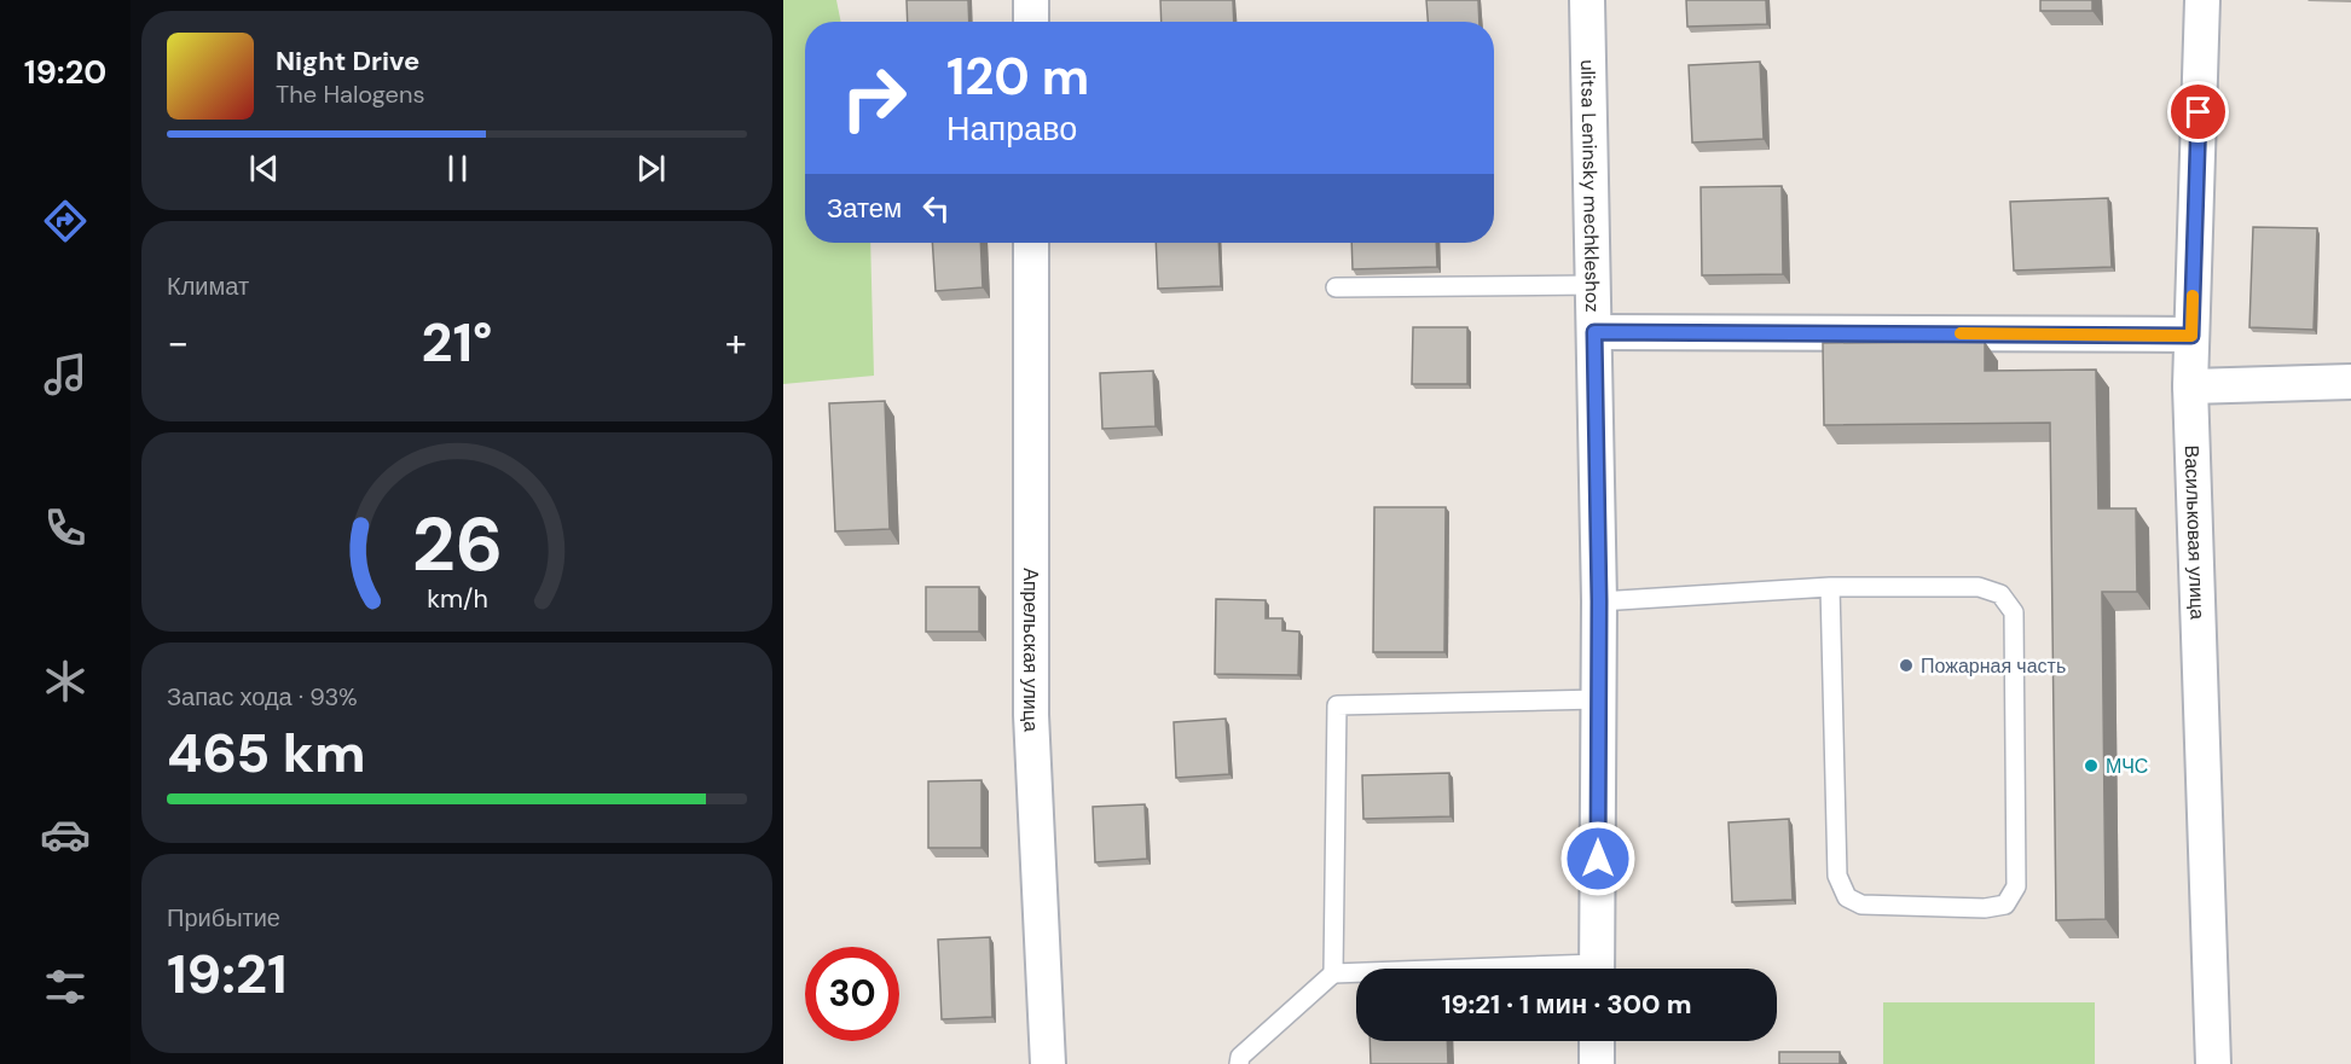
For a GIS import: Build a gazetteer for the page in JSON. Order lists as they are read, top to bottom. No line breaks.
{"streets":{"street":["ulitsa Leninsky mechkleshoz","Васильковая улица","Апрельская улица"]},"places":["Пожарная часть","МЧС"],"page":{"tabs":"19:20","turn":["120 m","Направо"],"song":["Night Drive","The Halogens"],"then":"Затем","tile":["Климат",["Запас хода · 93%","465 km"],["Прибытие","19:21"]],"heat":["−","21°","+"],"limit":"30","trip":"19:21 · 1 мин · 300 m","gauge":["26","km/h"]}}
